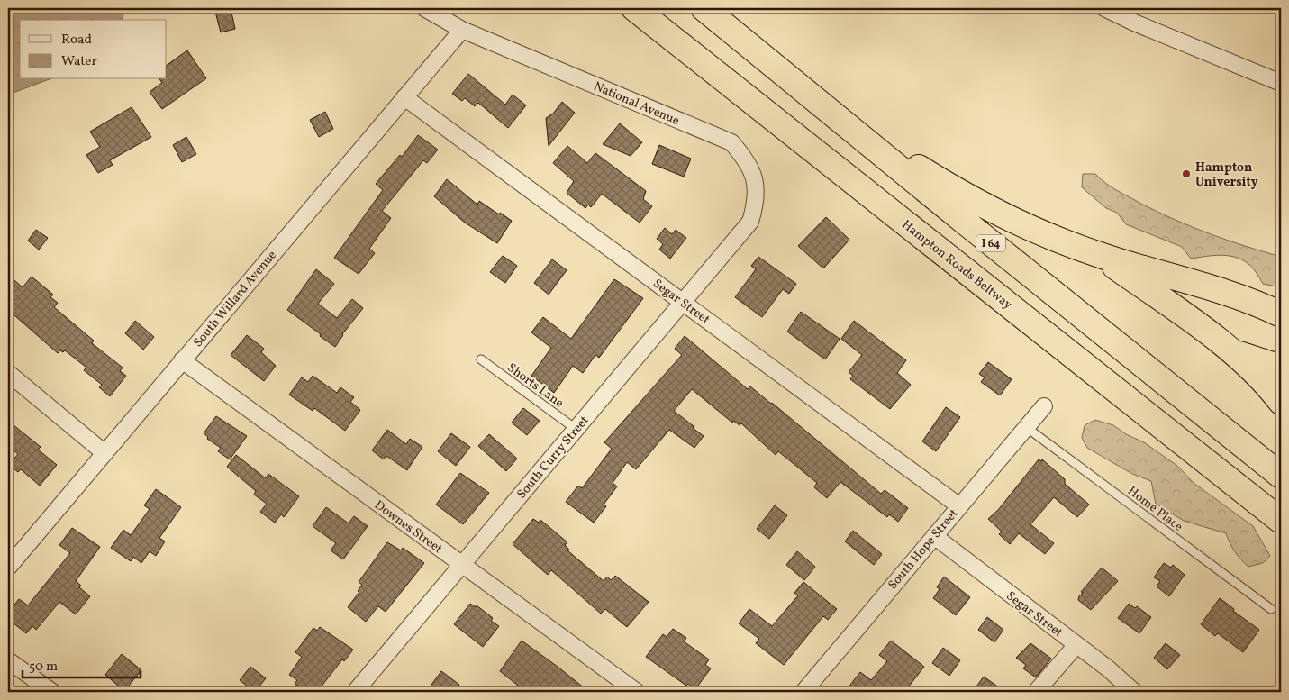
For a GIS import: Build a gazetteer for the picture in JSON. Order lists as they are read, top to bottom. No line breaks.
{"streets":{"highway":["I 64","Hampton Roads Beltway"],"street":["National Avenue","South Willard Avenue","Segar Street","South Curry Street","Downes Street","South Hope Street"],"lane":["Shorts Lane","Home Place"]},"crossings":[["National Avenue","South Willard Avenue"],["National Avenue","South Curry Street"],["South Willard Avenue","Segar Street"],["South Willard Avenue","Downes Street"],["Segar Street","South Curry Street"],["Segar Street","South Hope Street"],["Shorts Lane","South Curry Street"],["South Curry Street","Downes Street"],["Home Place","South Hope Street"]],"places":["Hampton University"],"legend":["Road","Water"],"scale_bar":"50 m"}
